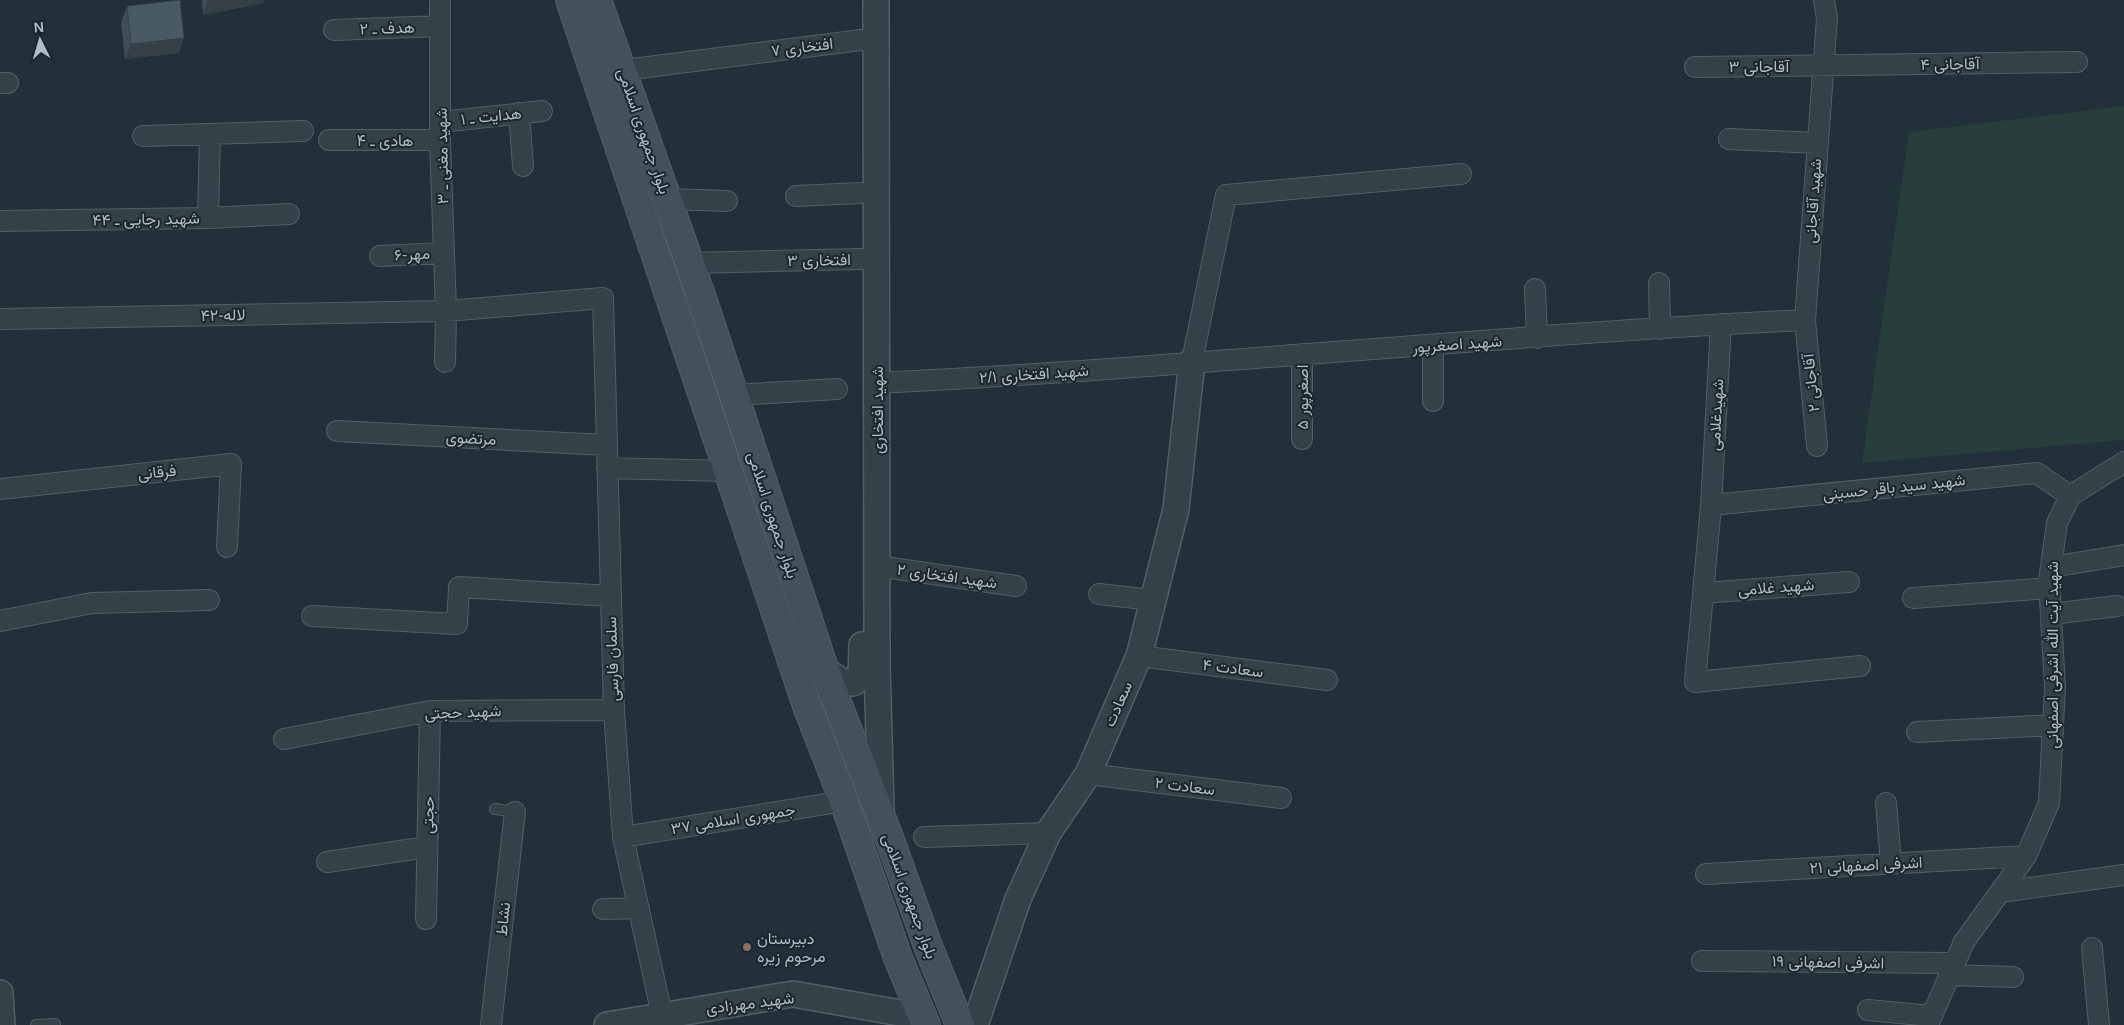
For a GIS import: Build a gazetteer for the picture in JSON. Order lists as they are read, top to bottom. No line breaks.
{"streets":{"main road":["بلوار جمهوری اسلامی"],"street":["هدف ـ ۲","افتخاری ۷","آقاجانی ۴","آقاجانی ۳","هدایت ـ ۱","هادی ـ ۴","شهید مغنی ـ ۳","شهید آقاجانی","شهید رجایی ـ ۴۴","مهر-۶","افتخاری ۳","لاله-۴۲","شهید اصغرپور","شهید افتخاری ۲/۱","آقاجانی ۲","اصغرپور ۵","شهید افتخاری","شهیدغلامی","مرتضوی","فرقانی","شهید سید باقر حسینی","شهید افتخاری ۲","شهید غلامی","شهید آیت الله اشرفی اصفهانی","سلمان فارسی","سعادت ۴","سعادت","شهید حجتی","سعادت ۲","حجتی","جمهوری اسلامی ۳۷","اشرفی اصفهانی ۲۱","نشاط","اشرفی اصفهانی ۱۹","شهید مهرزادی"]},"crossings":[["هدف ـ ۲","شهید مغنی ـ ۳"],["افتخاری ۷","بلوار جمهوری اسلامی"],["آقاجانی ۴","آقاجانی ۳"],["آقاجانی ۴","شهید آقاجانی"],["آقاجانی ۳","شهید آقاجانی"],["هدایت ـ ۱","هادی ـ ۴"],["هدایت ـ ۱","شهید مغنی ـ ۳"],["بلوار جمهوری اسلامی","افتخاری ۳"],["بلوار جمهوری اسلامی","شهید افتخاری"],["بلوار جمهوری اسلامی","جمهوری اسلامی ۳۷"],["بلوار جمهوری اسلامی","شهید مهرزادی"],["هادی ـ ۴","شهید مغنی ـ ۳"],["شهید مغنی ـ ۳","مهر-۶"],["شهید مغنی ـ ۳","لاله-۴۲"],["شهید آقاجانی","آقاجانی ۲"],["لاله-۴۲","سلمان فارسی"],["شهید اصغرپور","شهید افتخاری ۲/۱"],["شهید اصغرپور","اصغرپور ۵"],["شهید اصغرپور","شهیدغلامی"],["شهید اصغرپور","سعادت"],["شهید افتخاری ۲/۱","شهید افتخاری"],["شهید افتخاری ۲/۱","سعادت"],["شهید افتخاری","شهید افتخاری ۲"],["شهیدغلامی","شهید سید باقر حسینی"],["شهیدغلامی","شهید غلامی"],["مرتضوی","سلمان فارسی"],["شهید سید باقر حسینی","شهید آیت الله اشرفی اصفهانی"],["شهید آیت الله اشرفی اصفهانی","اشرفی اصفهانی ۲۱"],["شهید آیت الله اشرفی اصفهانی","اشرفی اصفهانی ۱۹"],["سلمان فارسی","شهید حجتی"],["سلمان فارسی","جمهوری اسلامی ۳۷"],["سلمان فارسی","شهید مهرزادی"],["سعادت ۴","سعادت"],["سعادت","سعادت ۲"],["شهید حجتی","حجتی"]],"places":["دبیرستان مرحوم زیره"],"north":"top"}
